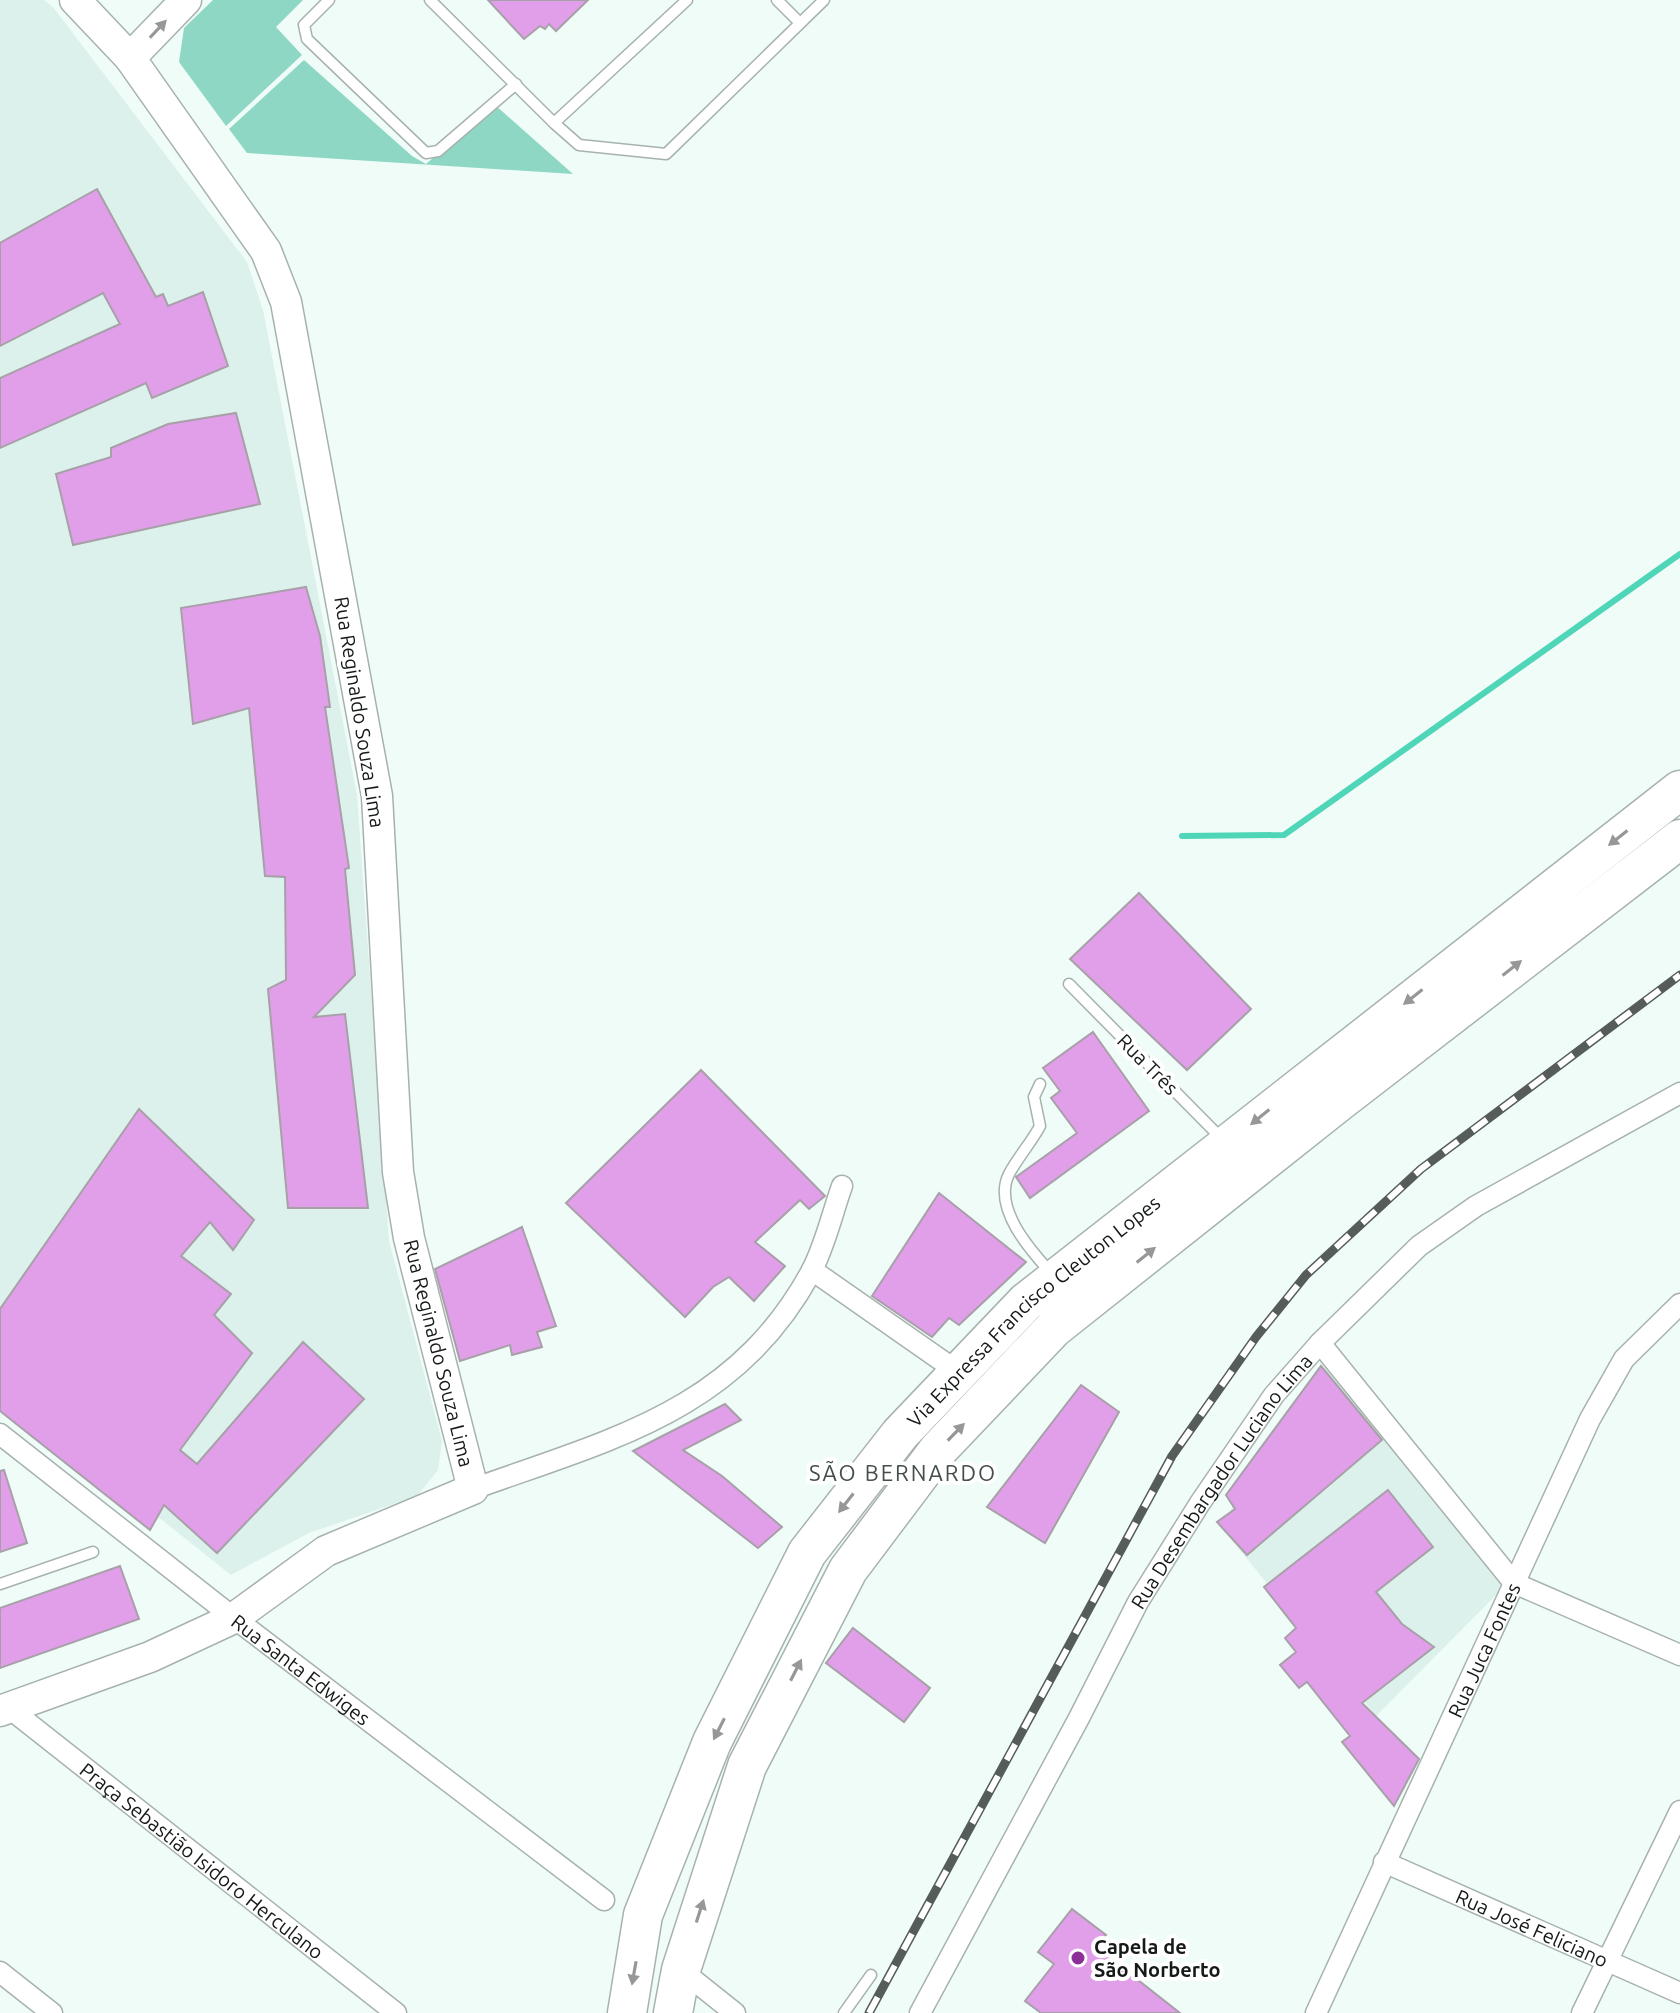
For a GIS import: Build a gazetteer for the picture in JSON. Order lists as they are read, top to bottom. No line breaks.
{"streets":{"highway":["Via Expressa Francisco Cleuton Lopes"],"street":["Rua Reginaldo Souza Lima","Rua Desembargador Luciano Lima","Rua Juca Fontes","Rua Santa Edwiges","Praça Sebastião Isidoro Herculano","Rua José Feliciano"],"lane":["Rua Três"]},"crossings":[["Rua Reginaldo Souza Lima","Rua Santa Edwiges"],["Rua Reginaldo Souza Lima","Praça Sebastião Isidoro Herculano"],["Rua Três","Via Expressa Francisco Cleuton Lopes"],["Rua Juca Fontes","Rua José Feliciano"]],"districts":["SÃO BERNARDO"],"places":["Capela de São Norberto"]}
